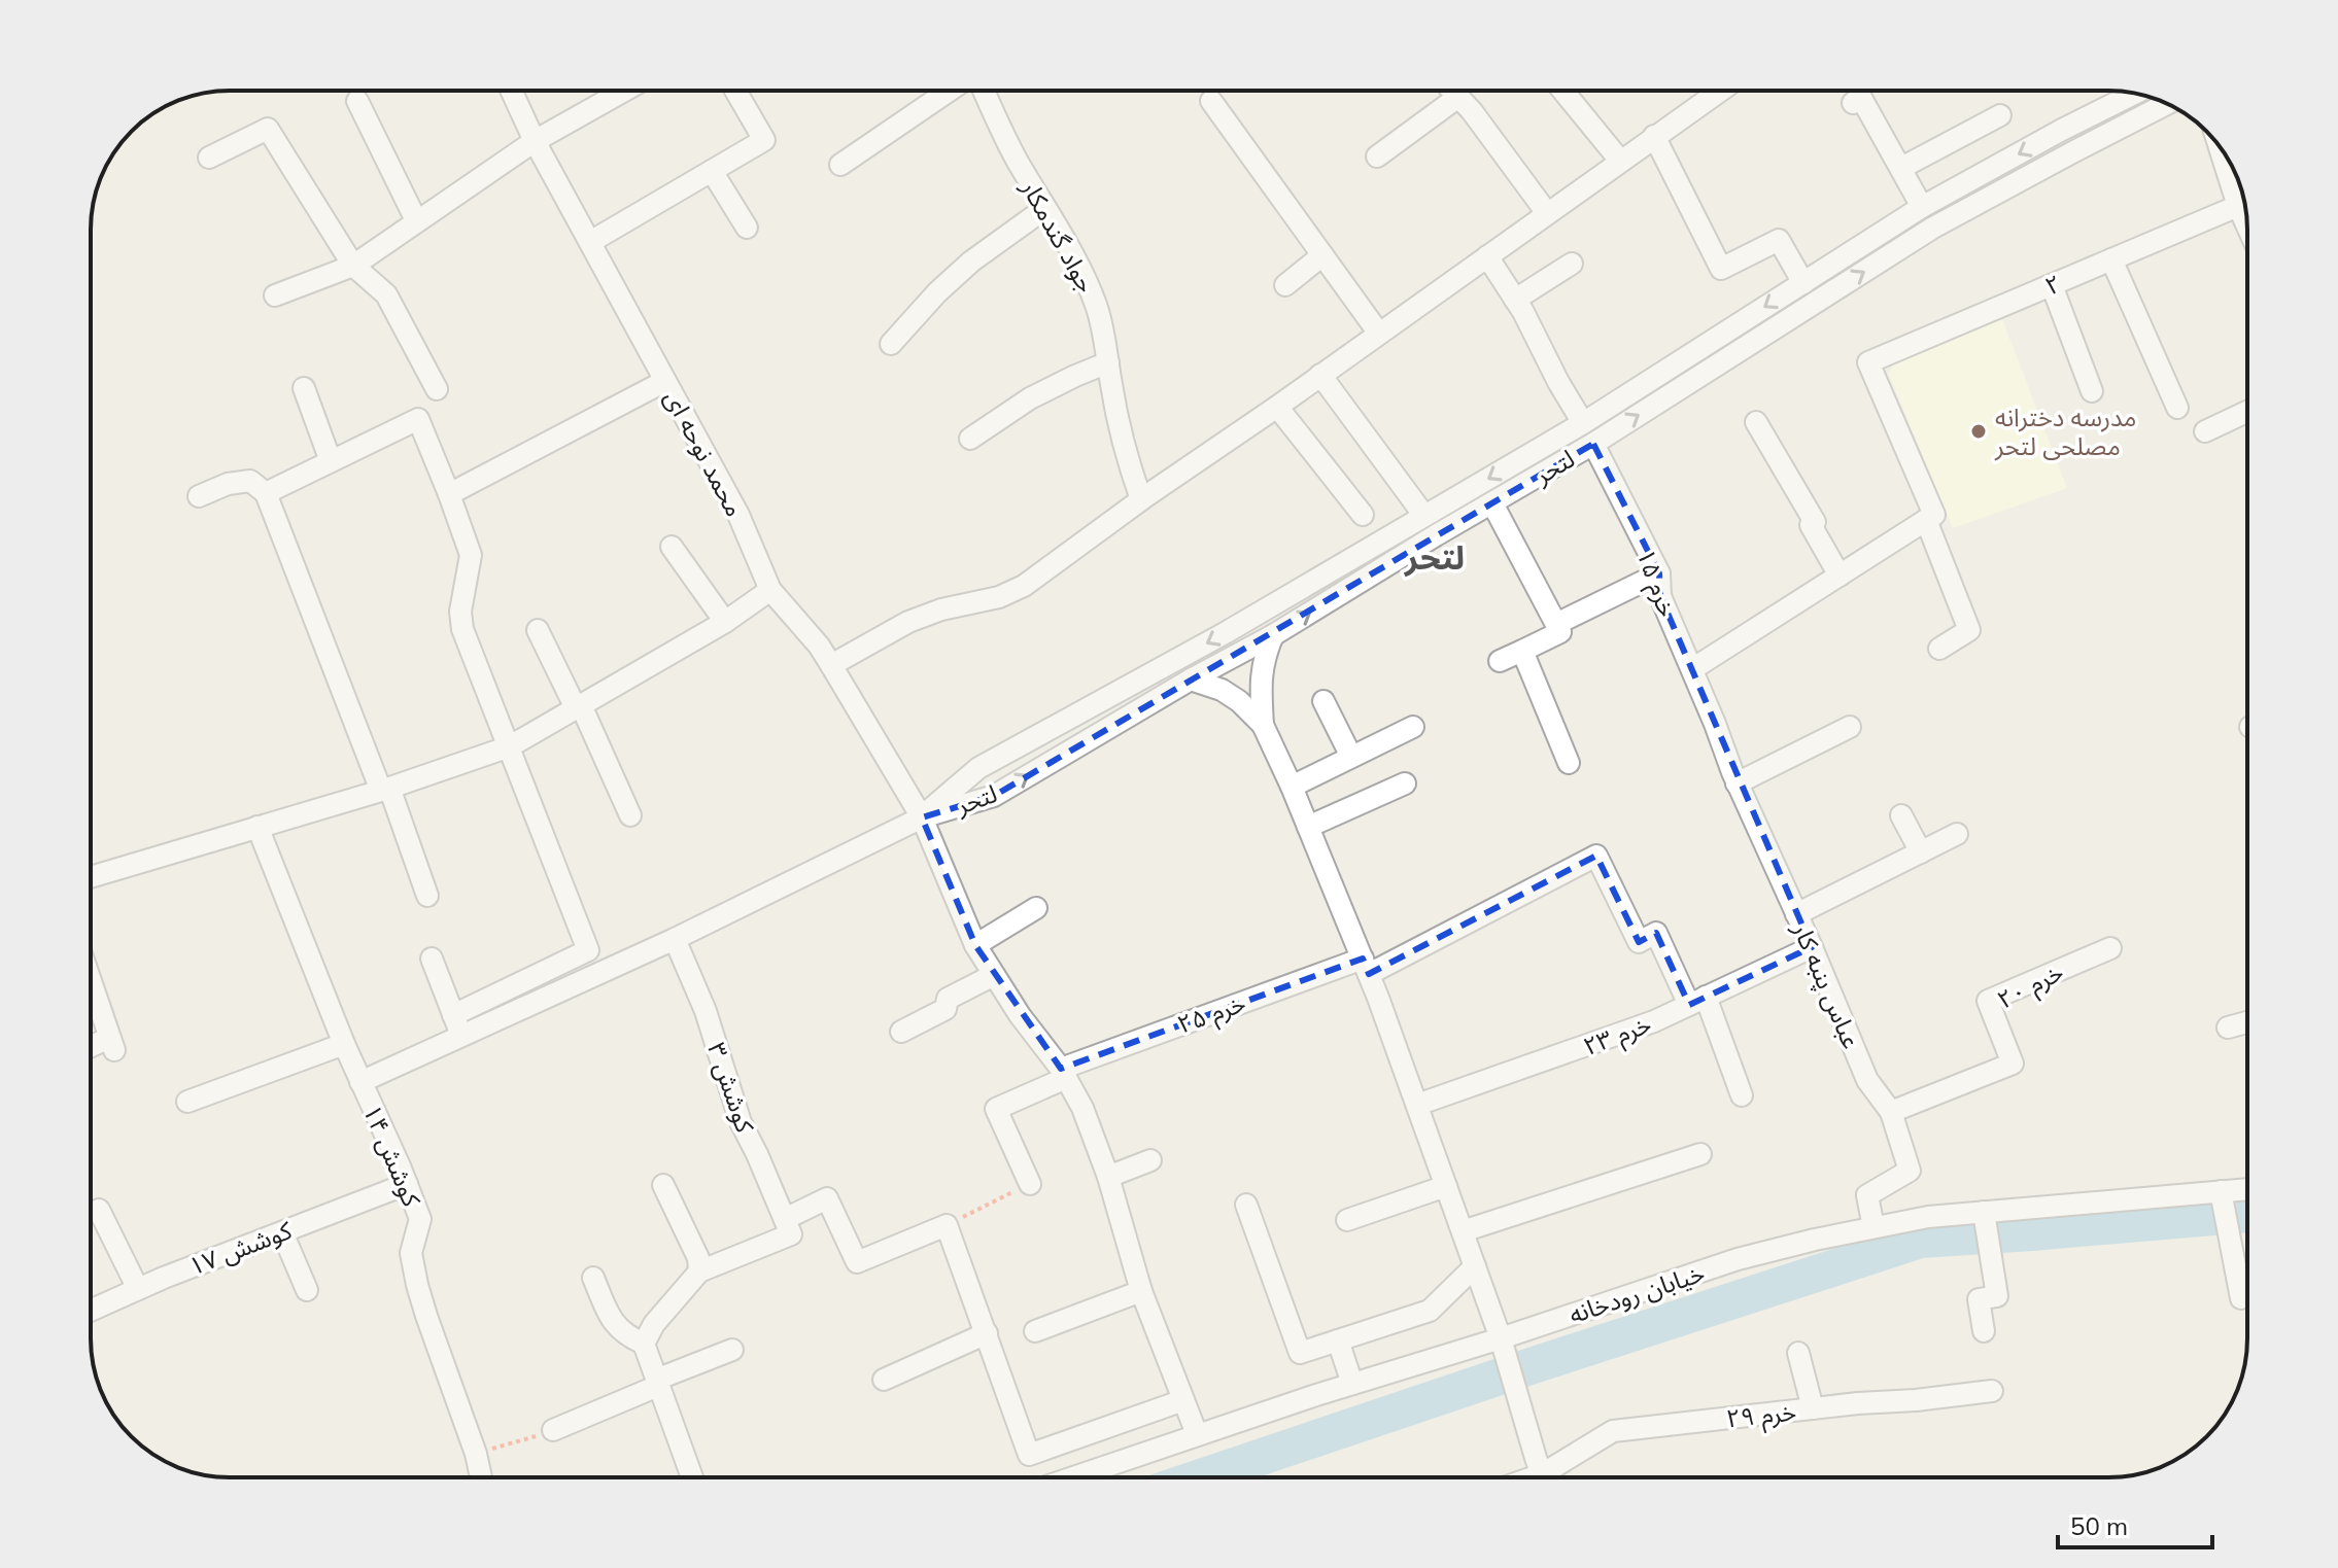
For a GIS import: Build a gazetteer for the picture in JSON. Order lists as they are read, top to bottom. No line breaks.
{"streets":{"street":["جواد گندمکار","۲","محمد نوحه ای","لتحر","خرم ۱۵","عباس پنبه کار","خرم ۲۰","خرم ۲۵","خرم ۲۳","کوشش ۳","کوشش ۱۴","کوشش ۱۷","خیابان رودخانه","خرم ۲۹"]},"crossings":[["محمد نوحه ای","لتحر"],["محمد نوحه ای","خرم ۲۵"],["محمد نوحه ای","خیابان رودخانه"],["لتحر","خرم ۱۵"],["لتحر","کوشش ۳"],["لتحر","کوشش ۱۴"],["خرم ۱۵","عباس پنبه کار"],["عباس پنبه کار","خرم ۲۰"],["عباس پنبه کار","خرم ۲۳"],["عباس پنبه کار","خیابان رودخانه"],["خرم ۲۵","خرم ۲۳"],["کوشش ۱۴","کوشش ۱۷"]],"districts":["لتحر"],"places":["مدرسه دخترانه مصلحی لتحر"],"scale_bar":"50 m"}
